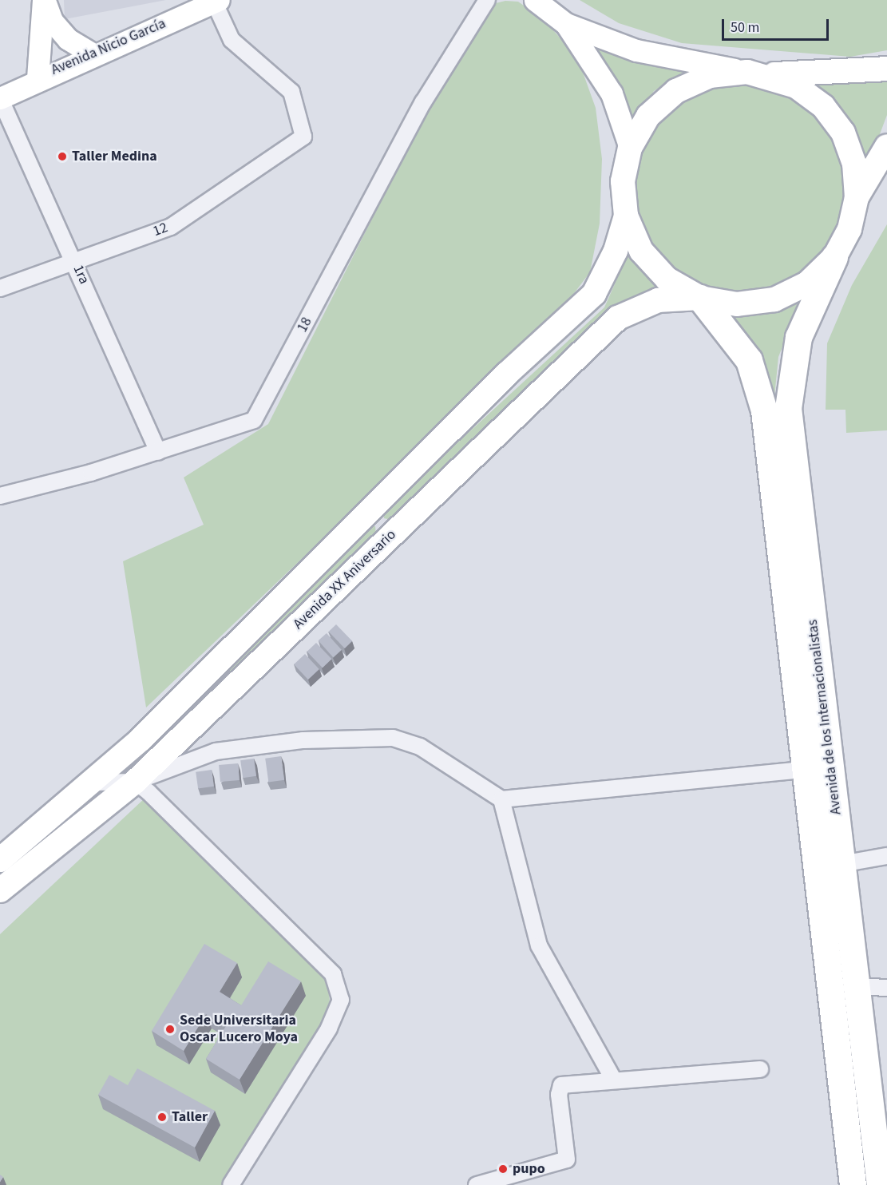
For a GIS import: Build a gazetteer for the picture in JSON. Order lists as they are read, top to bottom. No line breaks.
{"streets":{"highway":["Avenida de los Internacionalistas"],"main road":["Avenida Nicio García","Avenida XX Aniversario"],"street":["12","1ra","18"]},"crossings":[["Avenida Nicio García","12"],["Avenida Nicio García","1ra"],["12","1ra"],["1ra","18"],["Avenida XX Aniversario","Avenida de los Internacionalistas"]],"places":["Taller Medina","Sede Universitaria Oscar Lucero Moya","Taller","pupo"],"scale_bar":"50 m"}
